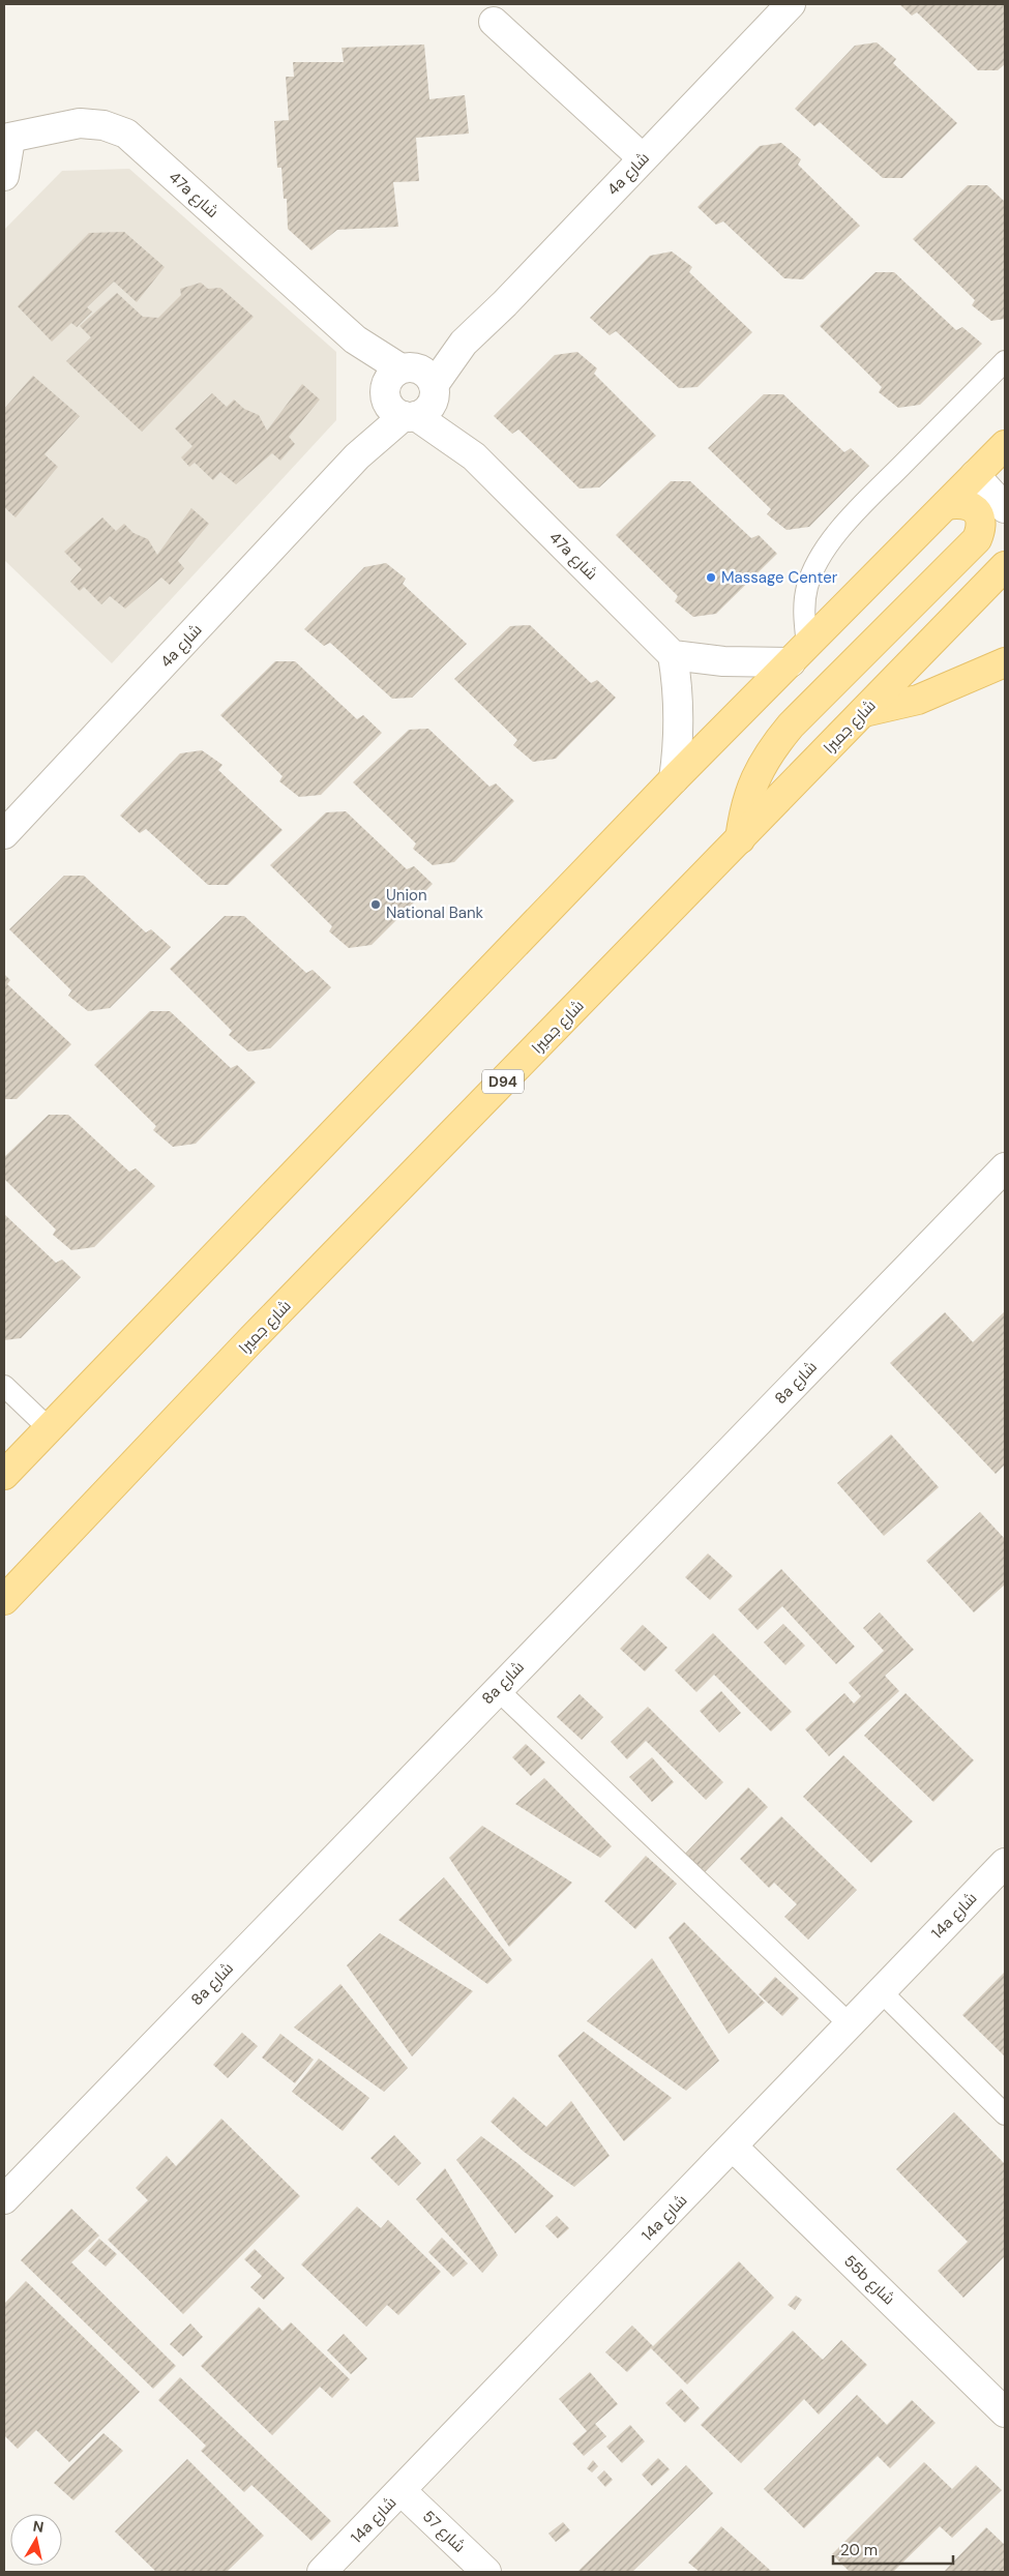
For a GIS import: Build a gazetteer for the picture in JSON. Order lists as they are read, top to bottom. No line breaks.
{"streets":{"main road":["شارع جميرا","D94"],"street":["4a شارع","47a شارع","8a شارع","14a شارع","55b شارع","شارع 57"]},"crossings":[["4a شارع","47a شارع"],["14a شارع","55b شارع"],["14a شارع","شارع 57"]],"places":["Massage Center","Union National Bank"],"scale_bar":"20 m","north":"top"}
